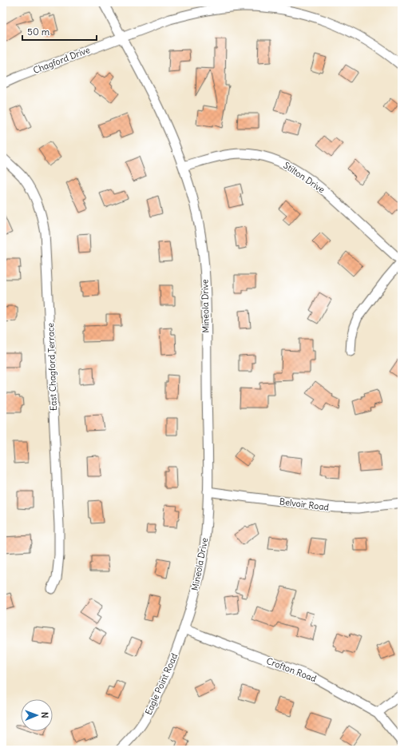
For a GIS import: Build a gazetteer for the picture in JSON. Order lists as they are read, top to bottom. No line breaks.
{"streets":{"street":["Chagford Drive","Stilton Drive","Mineola Drive","East Chagford Terrace","Belvoir Road","Crofton Road","Eagle Point Road"]},"crossings":[["Chagford Drive","Mineola Drive"],["Stilton Drive","Mineola Drive"],["Mineola Drive","Belvoir Road"],["Mineola Drive","Crofton Road"],["Mineola Drive","Eagle Point Road"],["Crofton Road","Eagle Point Road"]],"scale_bar":"50 m","north":"right"}
